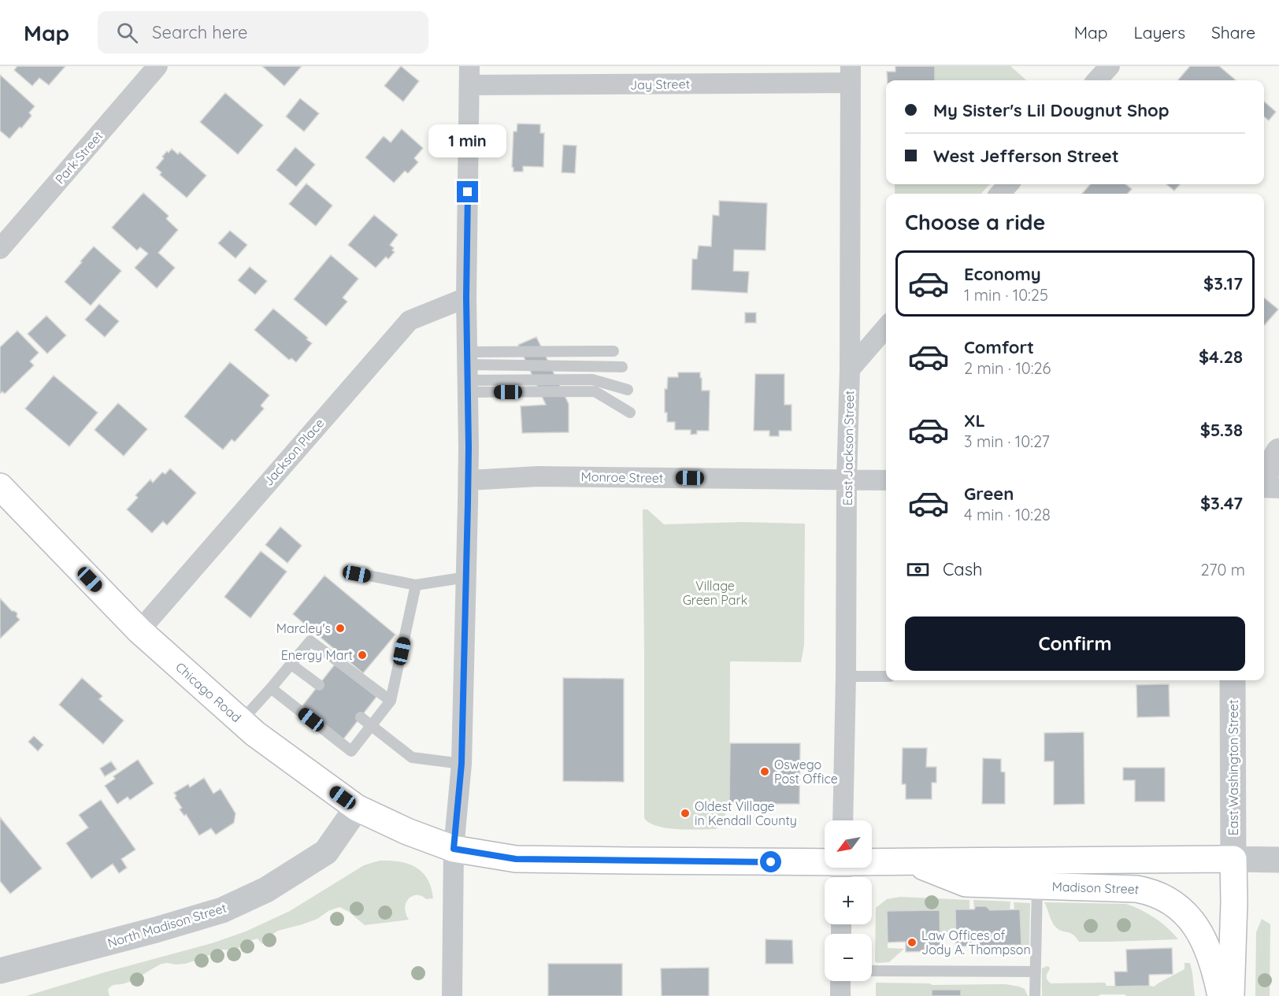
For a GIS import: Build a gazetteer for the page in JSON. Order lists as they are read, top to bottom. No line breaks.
{"streets":{"main road":["Chicago Road","Madison Street"],"street":["Jay Street","Park Street","East Jackson Street","Jackson Place","Monroe Street","East Washington Street","North Madison Street"]},"crossings":[["Jay Street","East Jackson Street"],["East Jackson Street","Monroe Street"],["Jackson Place","Chicago Road"],["Chicago Road","Madison Street"],["Chicago Road","North Madison Street"],["East Washington Street","Madison Street"]],"parks":["Village Green Park"],"places":["Marcley's","Energy Mart","Oswego Post Office","Oldest Village in Kendall County","Law Offices of Jody A. Thompson"],"north":"bottom left","page":{"header":"Map","search":"Search here","nav":["Map","Layers","Share"],"banner":["My Sister's Lil Dougnut Shop","West Jefferson Street"],"bubble":"1 min","heading":"Choose a ride","list":[{"name":"Economy","note":"1 min · 10:25","value":"$3.17"},{"name":"Comfort","note":"2 min · 10:26","value":"$4.28"},{"name":"XL","note":"3 min · 10:27","value":"$5.38"},{"name":"Green","note":"4 min · 10:28","value":"$3.47"}],"pay":["Cash","270 m"],"buttons":"Confirm","map_buttons":["+","−"]}}
